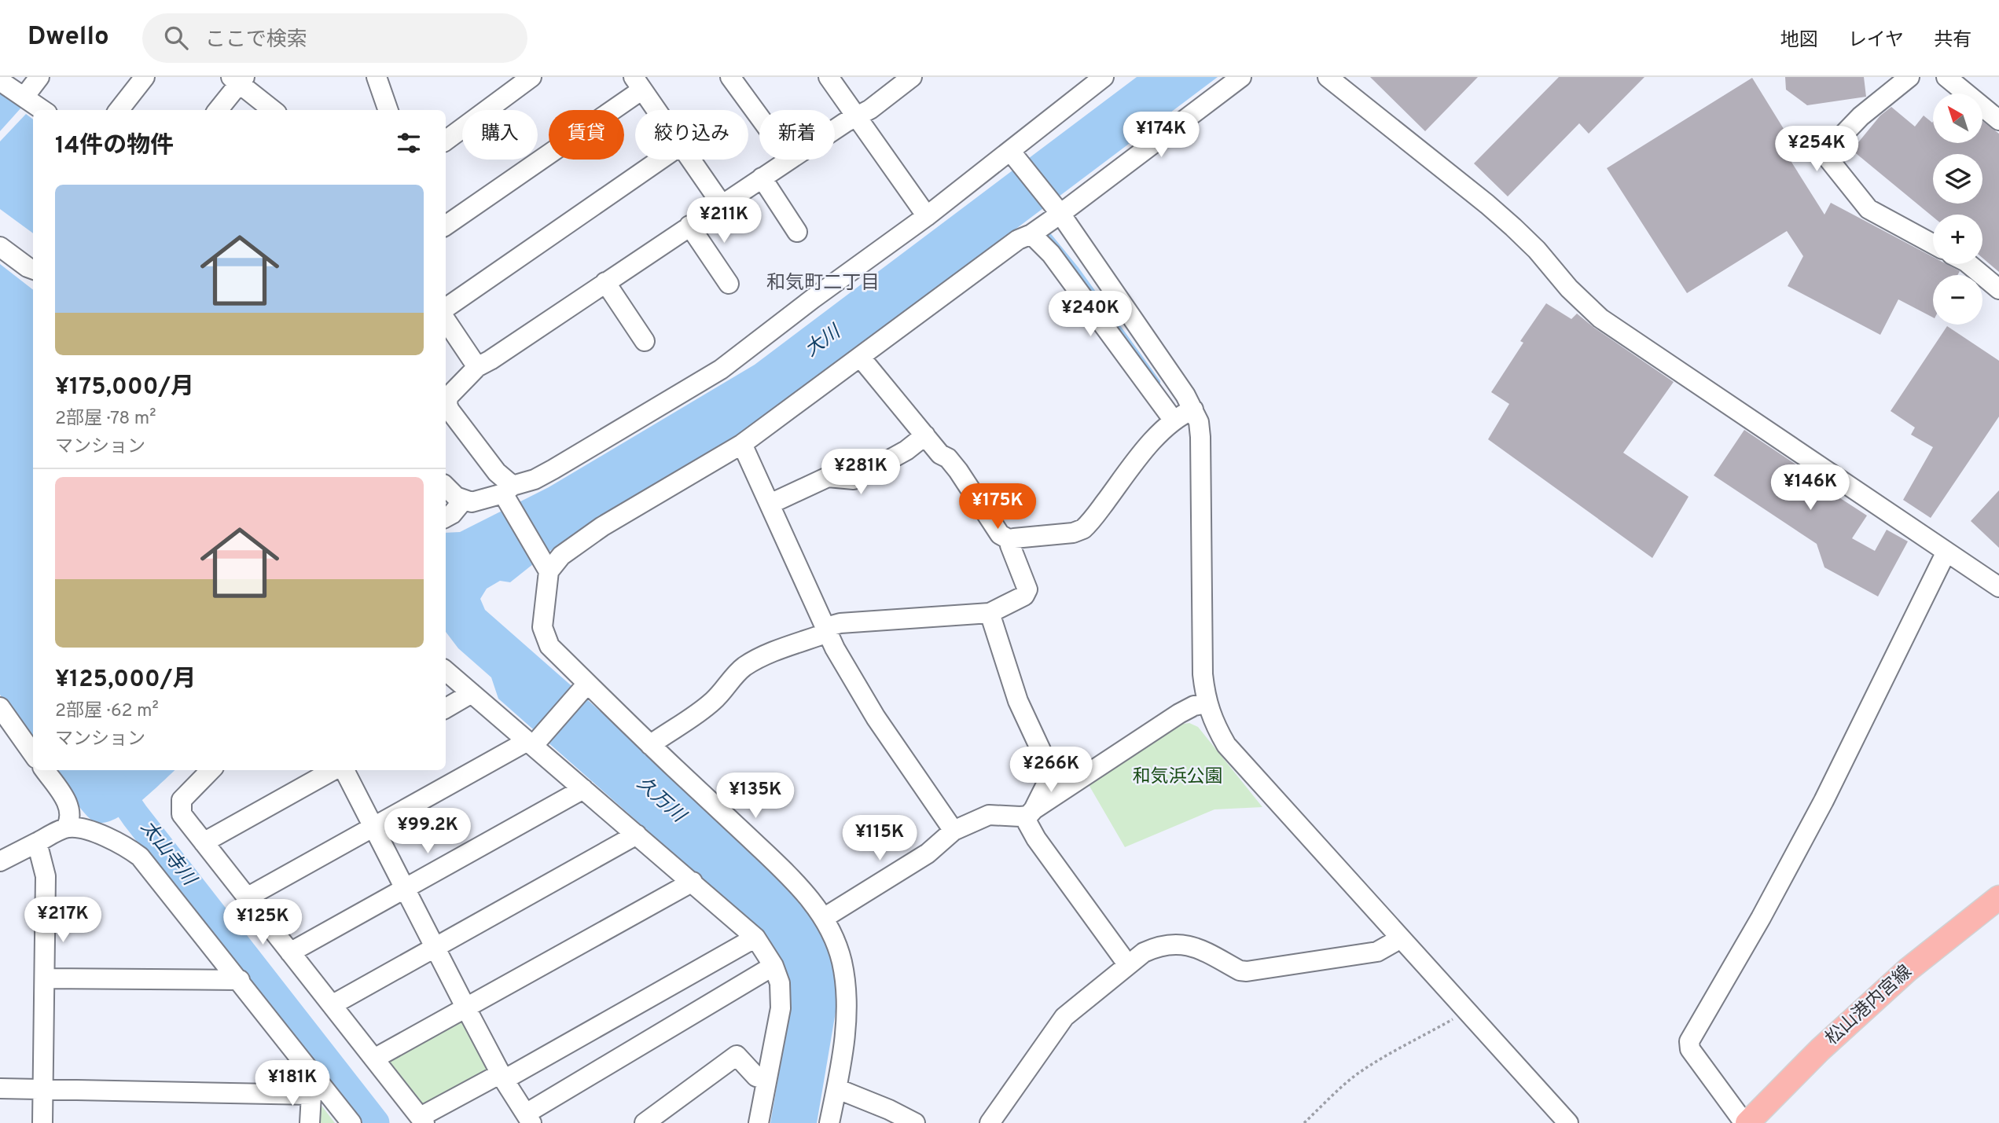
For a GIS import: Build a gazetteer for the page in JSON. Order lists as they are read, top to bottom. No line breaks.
{"streets":{"main road":["松山港内宮線"]},"districts":["和気町二丁目"],"water":["大川","久万川","太山寺川"],"parks":["和気浜公園"],"north":"top left","page":{"header":"Dwello","search":"ここで検索","nav":["地図","レイヤ","共有"],"map_buttons":["+","−"],"chip":["購入","賃貸","絞り込み","新着"],"heading":"14件の物件","price":["¥174K","¥254K","¥211K","¥240K","¥281K","¥146K","¥175K","¥266K","¥135K","¥99.2K","¥115K","¥217K","¥125K","¥181K"],"list":[{"name":"¥175,000/月","note":"2部屋 · 78 m² · マンション"},{"name":"¥125,000/月","note":"2部屋 · 62 m² · マンション"}]}}
